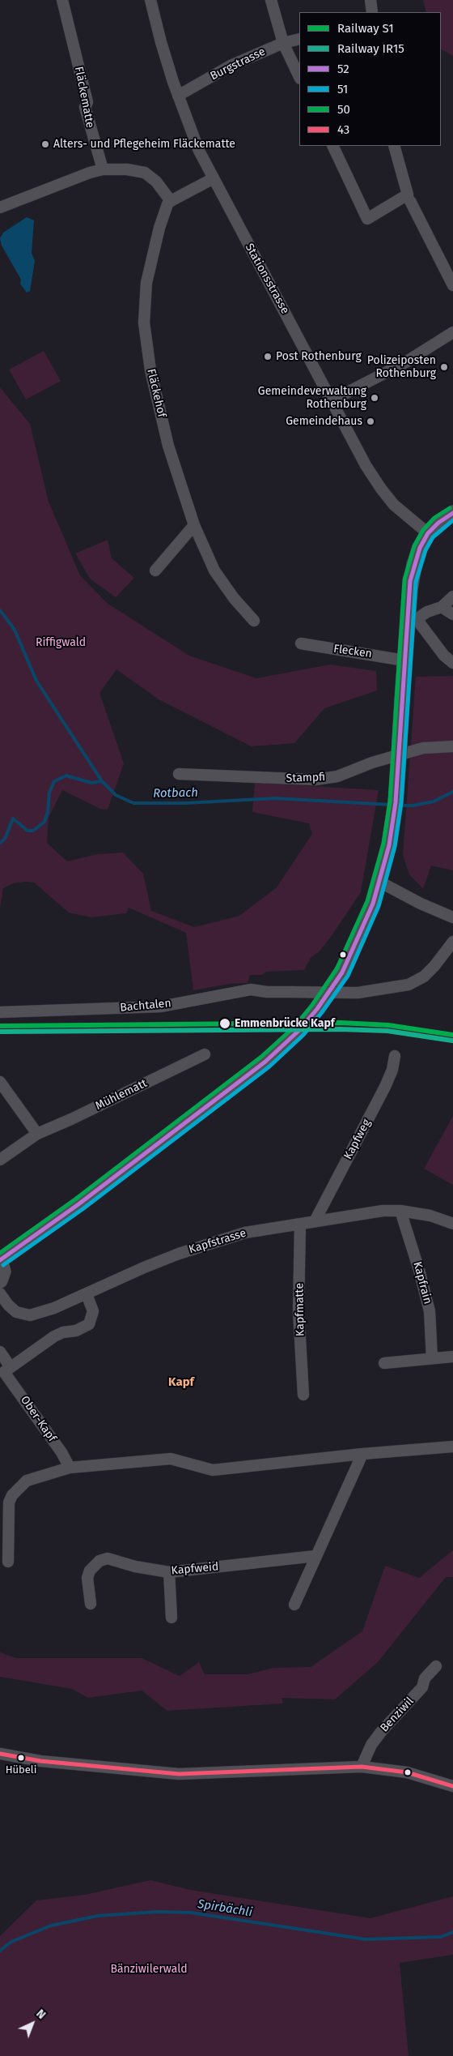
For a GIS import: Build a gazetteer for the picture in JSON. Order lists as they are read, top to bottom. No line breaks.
{"streets":{"street":["Burgstrasse","Fläckematte","Stationsstrasse","Fläckehof","Flecken","Stampfi","Bachtalen","Mühlematt","Kapfweg","Kapfstrasse","Kapfrain","Kapfmatte","Ober-Kapf","Kapfweid","Benziwil"]},"crossings":[["Burgstrasse","Stationsstrasse"],["Kapfweg","Kapfstrasse"],["Kapfstrasse","Kapfrain"],["Kapfstrasse","Kapfmatte"]],"districts":["Kapf"],"water":["Rotbach","Spirbächli"],"parks":["Riffigwald","Bänziwilerwald"],"places":["Alters- und Pflegeheim Fläckematte","Post Rothenburg","Polizeiposten Rothenburg","Gemeindeverwaltung Rothenburg","Gemeindehaus","Emmenbrücke Kapf","Hübeli"],"lines":["transit line 50","transit line 52","transit line 51","rail line S1","rail line IR15","transit line 43"],"legend":["Railway S1","Railway IR15","52","51","50","43"],"north":"top right"}
